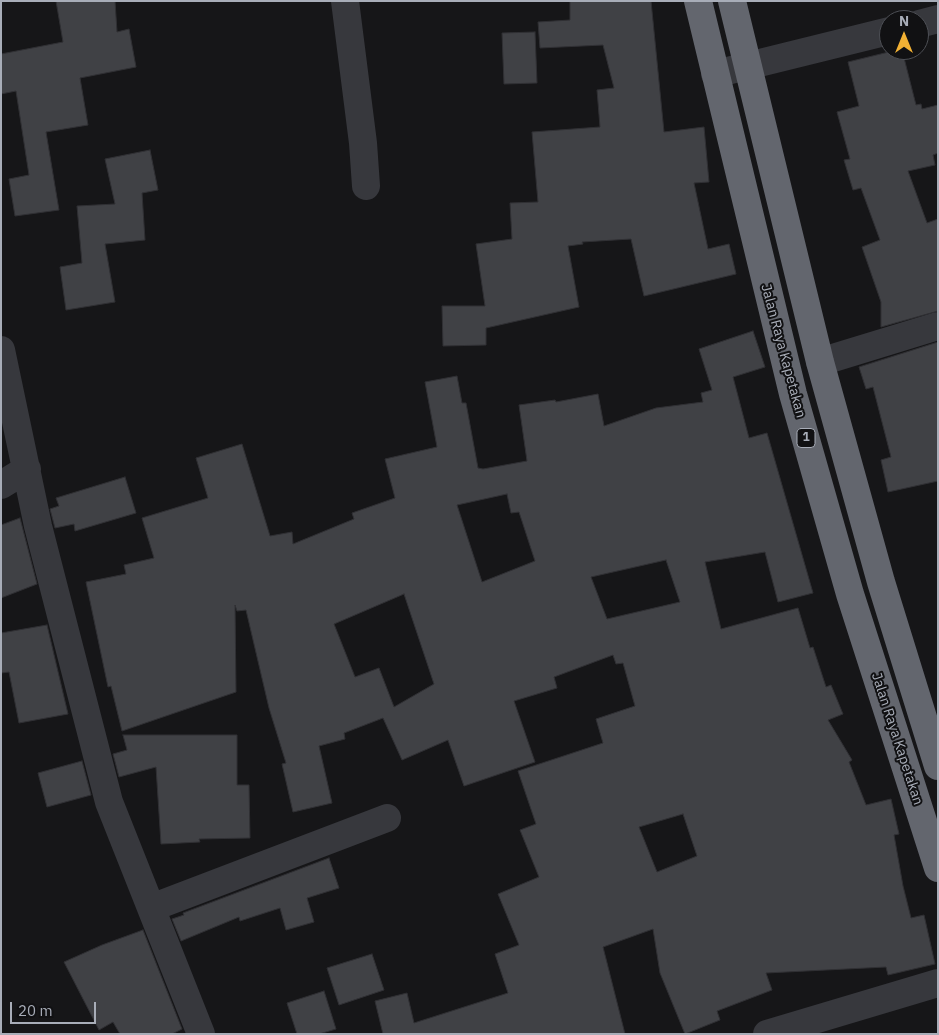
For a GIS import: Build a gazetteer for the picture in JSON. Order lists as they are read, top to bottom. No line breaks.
{"streets":{"highway":["Jalan Raya Kapetakan","1"]},"scale_bar":"20 m","north":"top"}
